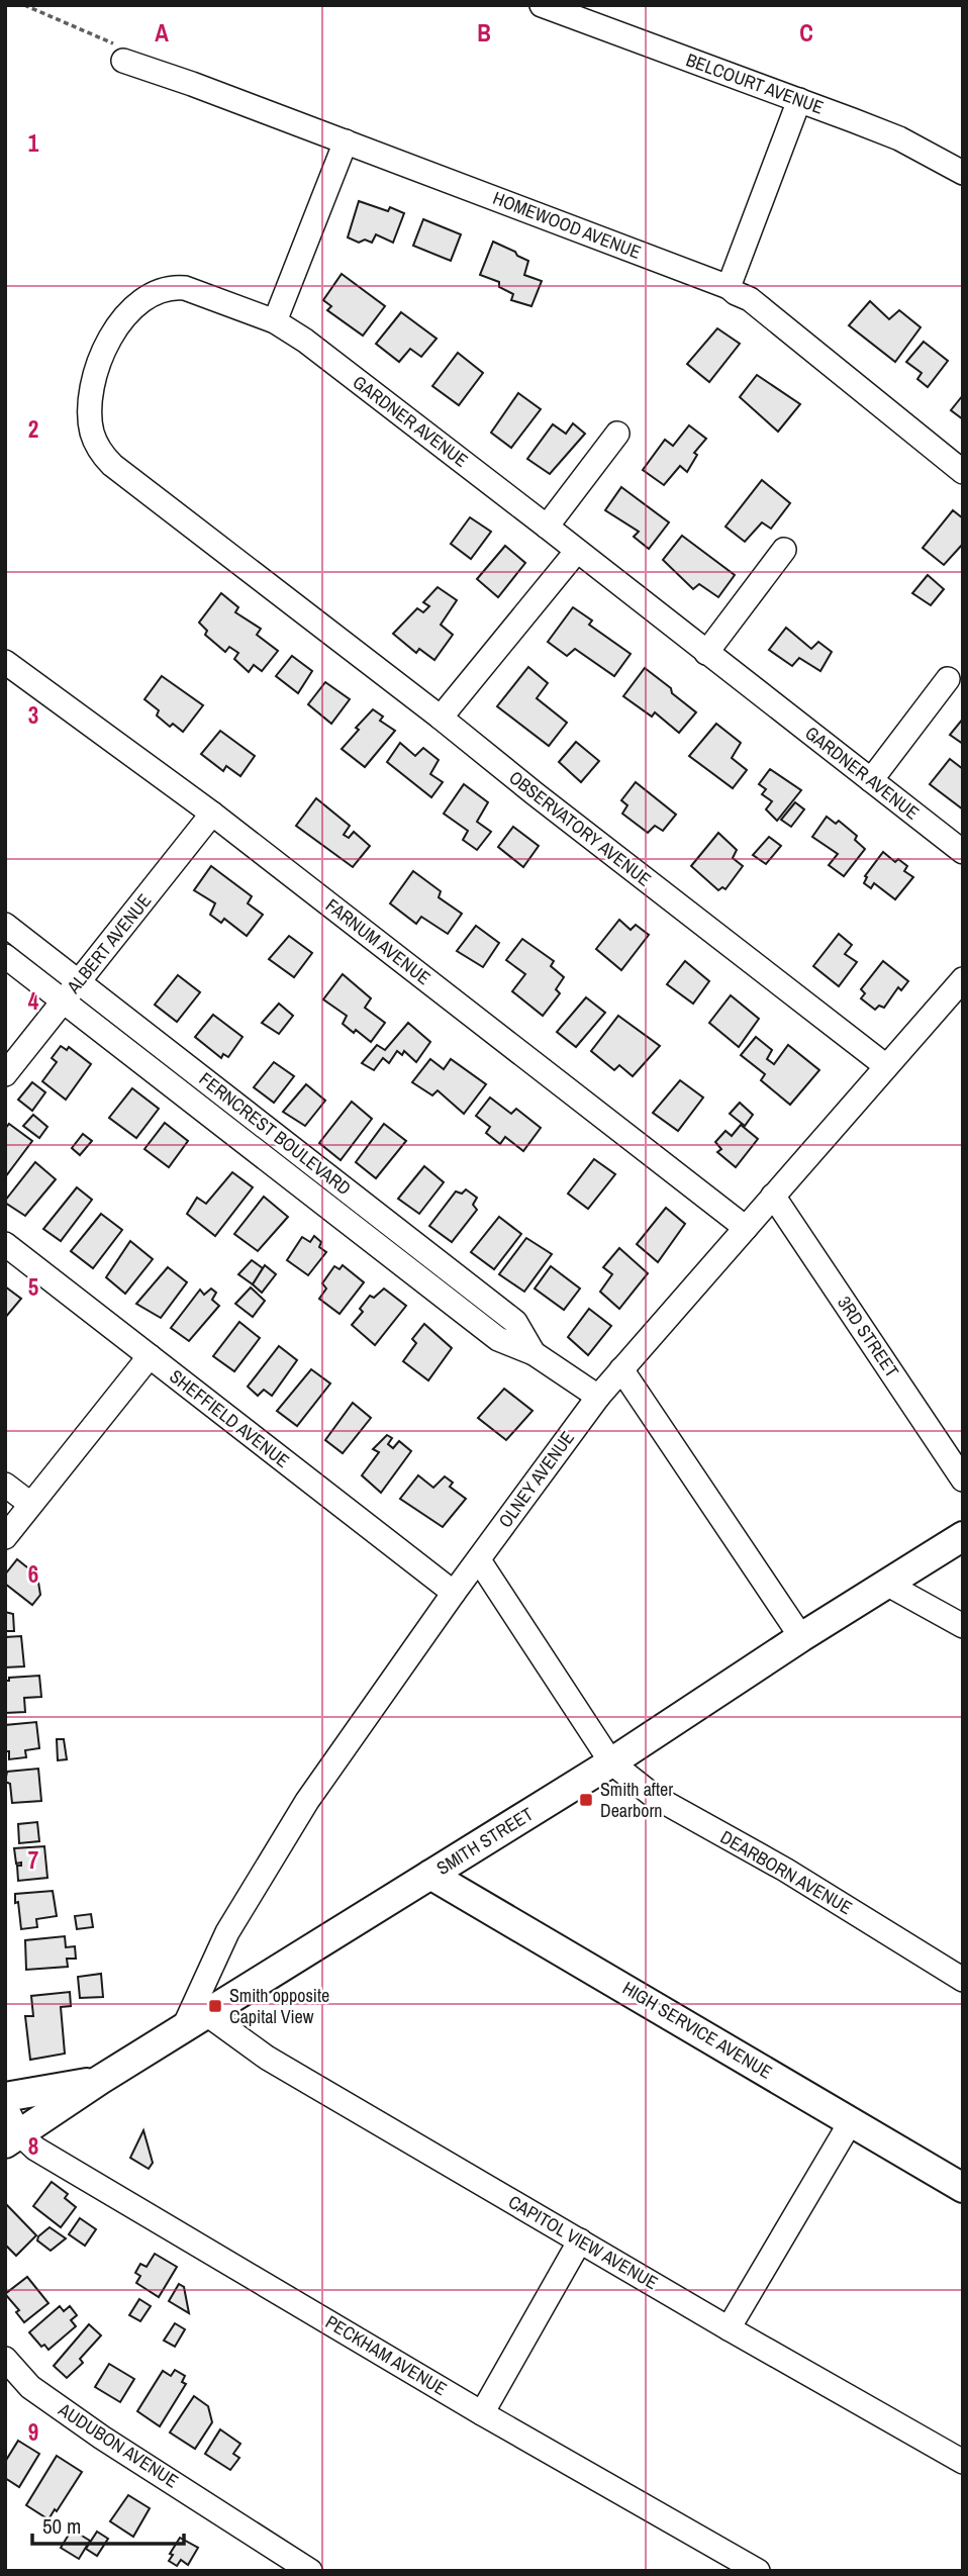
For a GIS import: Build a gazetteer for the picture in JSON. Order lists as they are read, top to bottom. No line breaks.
{"streets":{"main road":["SMITH STREET","HIGH SERVICE AVENUE"],"street":["BELCOURT AVENUE","HOMEWOOD AVENUE","GARDNER AVENUE","OBSERVATORY AVENUE","FARNUM AVENUE","ALBERT AVENUE","FERNCREST BOULEVARD","3RD STREET","SHEFFIELD AVENUE","OLNEY AVENUE","DEARBORN AVENUE","CAPITOL VIEW AVENUE","PECKHAM AVENUE","AUDUBON AVENUE"]},"crossings":[["GARDNER AVENUE","OBSERVATORY AVENUE"],["OBSERVATORY AVENUE","OLNEY AVENUE"],["FARNUM AVENUE","ALBERT AVENUE"],["FARNUM AVENUE","OLNEY AVENUE"],["ALBERT AVENUE","FERNCREST BOULEVARD"],["FERNCREST BOULEVARD","OLNEY AVENUE"],["3RD STREET","OLNEY AVENUE"],["SHEFFIELD AVENUE","OLNEY AVENUE"],["OLNEY AVENUE","SMITH STREET"],["OLNEY AVENUE","DEARBORN AVENUE"],["SMITH STREET","DEARBORN AVENUE"],["SMITH STREET","HIGH SERVICE AVENUE"],["SMITH STREET","CAPITOL VIEW AVENUE"],["SMITH STREET","PECKHAM AVENUE"]],"places":{"transit":["Smith after Dearborn","Smith opposite Capital View"]},"scale_bar":"50 m","grid":{"columns":["A","B","C"],"rows":["1","2","3","4","5","6","7","8","9"]}}
